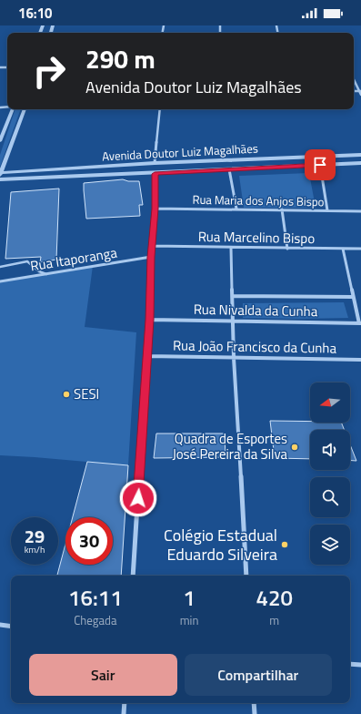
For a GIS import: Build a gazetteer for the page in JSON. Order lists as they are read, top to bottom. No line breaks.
{"streets":{"street":["Avenida Doutor Luiz Magalhães","Rua Maria dos Anjos Bispo","Rua Marcelino Bispo","Rua Itaporanga","Rua Nivalda da Cunha","Rua João Francisco da Cunha"]},"places":["SESI","Quadra de Esportes José Pereira da Silva","Colégio Estadual Eduardo Silveira"],"north":"left","page":{"status":"16:10","turn":["290 m","Avenida Doutor Luiz Magalhães"],"speed":"29 km/h","limit":"30","eta":["16:11","Chegada","1","min","420","m"],"buttons":["Sair","Compartilhar"]}}
